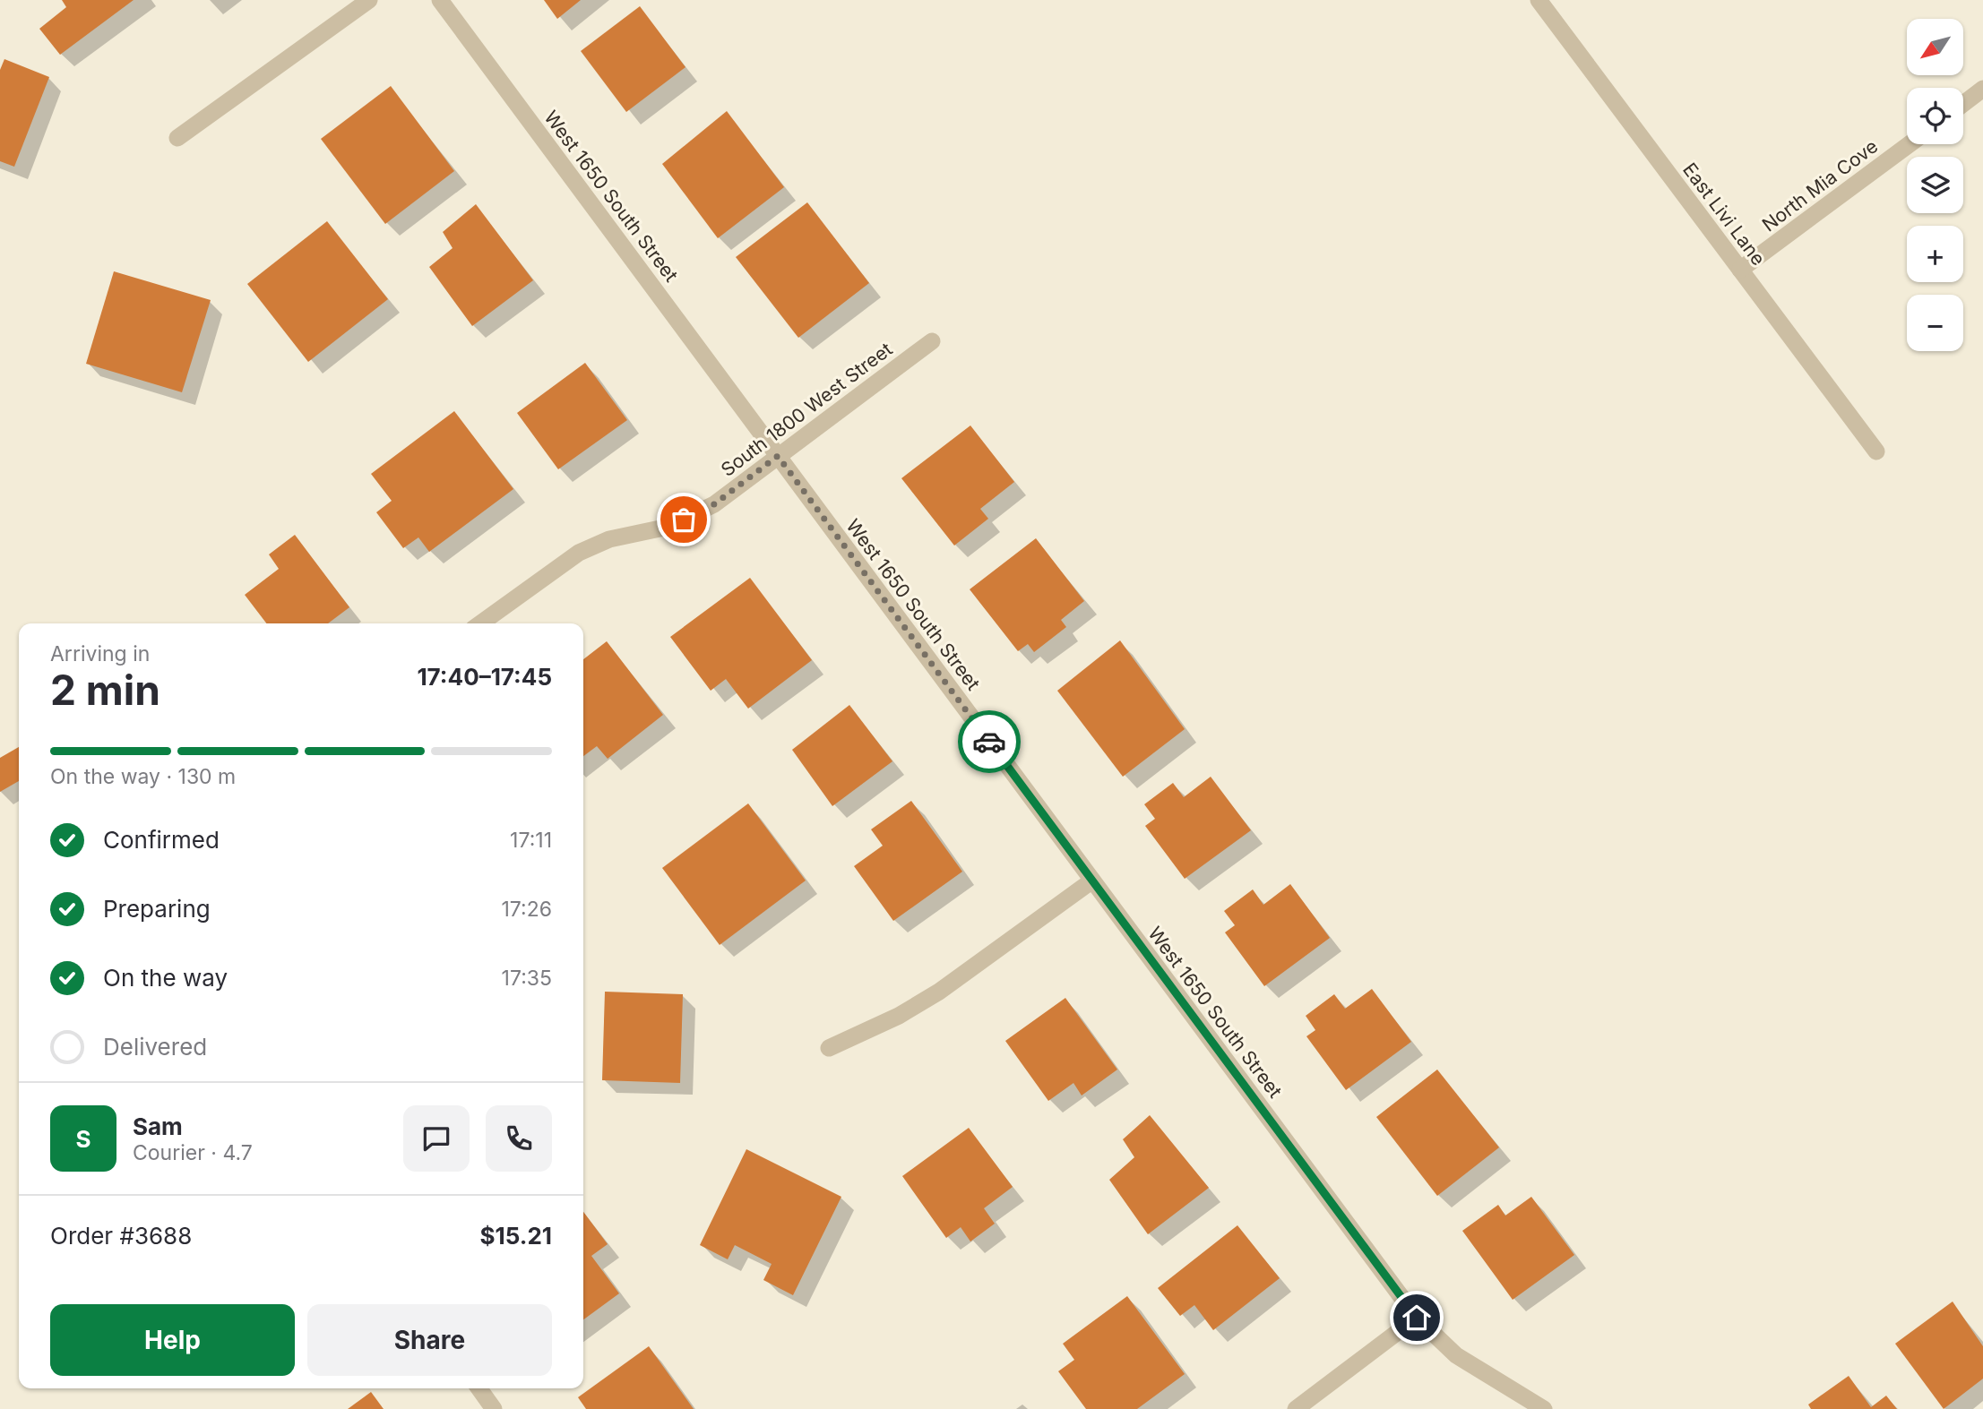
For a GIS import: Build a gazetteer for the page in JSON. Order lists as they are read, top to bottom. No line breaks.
{"streets":{"street":["North Mia Cove","West 1650 South Street","East Livi Lane","South 1800 West Street"]},"crossings":[["North Mia Cove","East Livi Lane"],["West 1650 South Street","South 1800 West Street"]],"north":"bottom left","page":{"map_buttons":["+","−"],"heading":["2 min","Arriving in","17:40–17:45"],"panel":["Sam","Courier · 4.7","Order #3688","$15.21"],"bar":"On the way · 130 m","list":[["Confirmed","17:11"],["Preparing","17:26"],["On the way","17:35"],"Delivered"],"round":"S","buttons":["Help","Share"]}}
